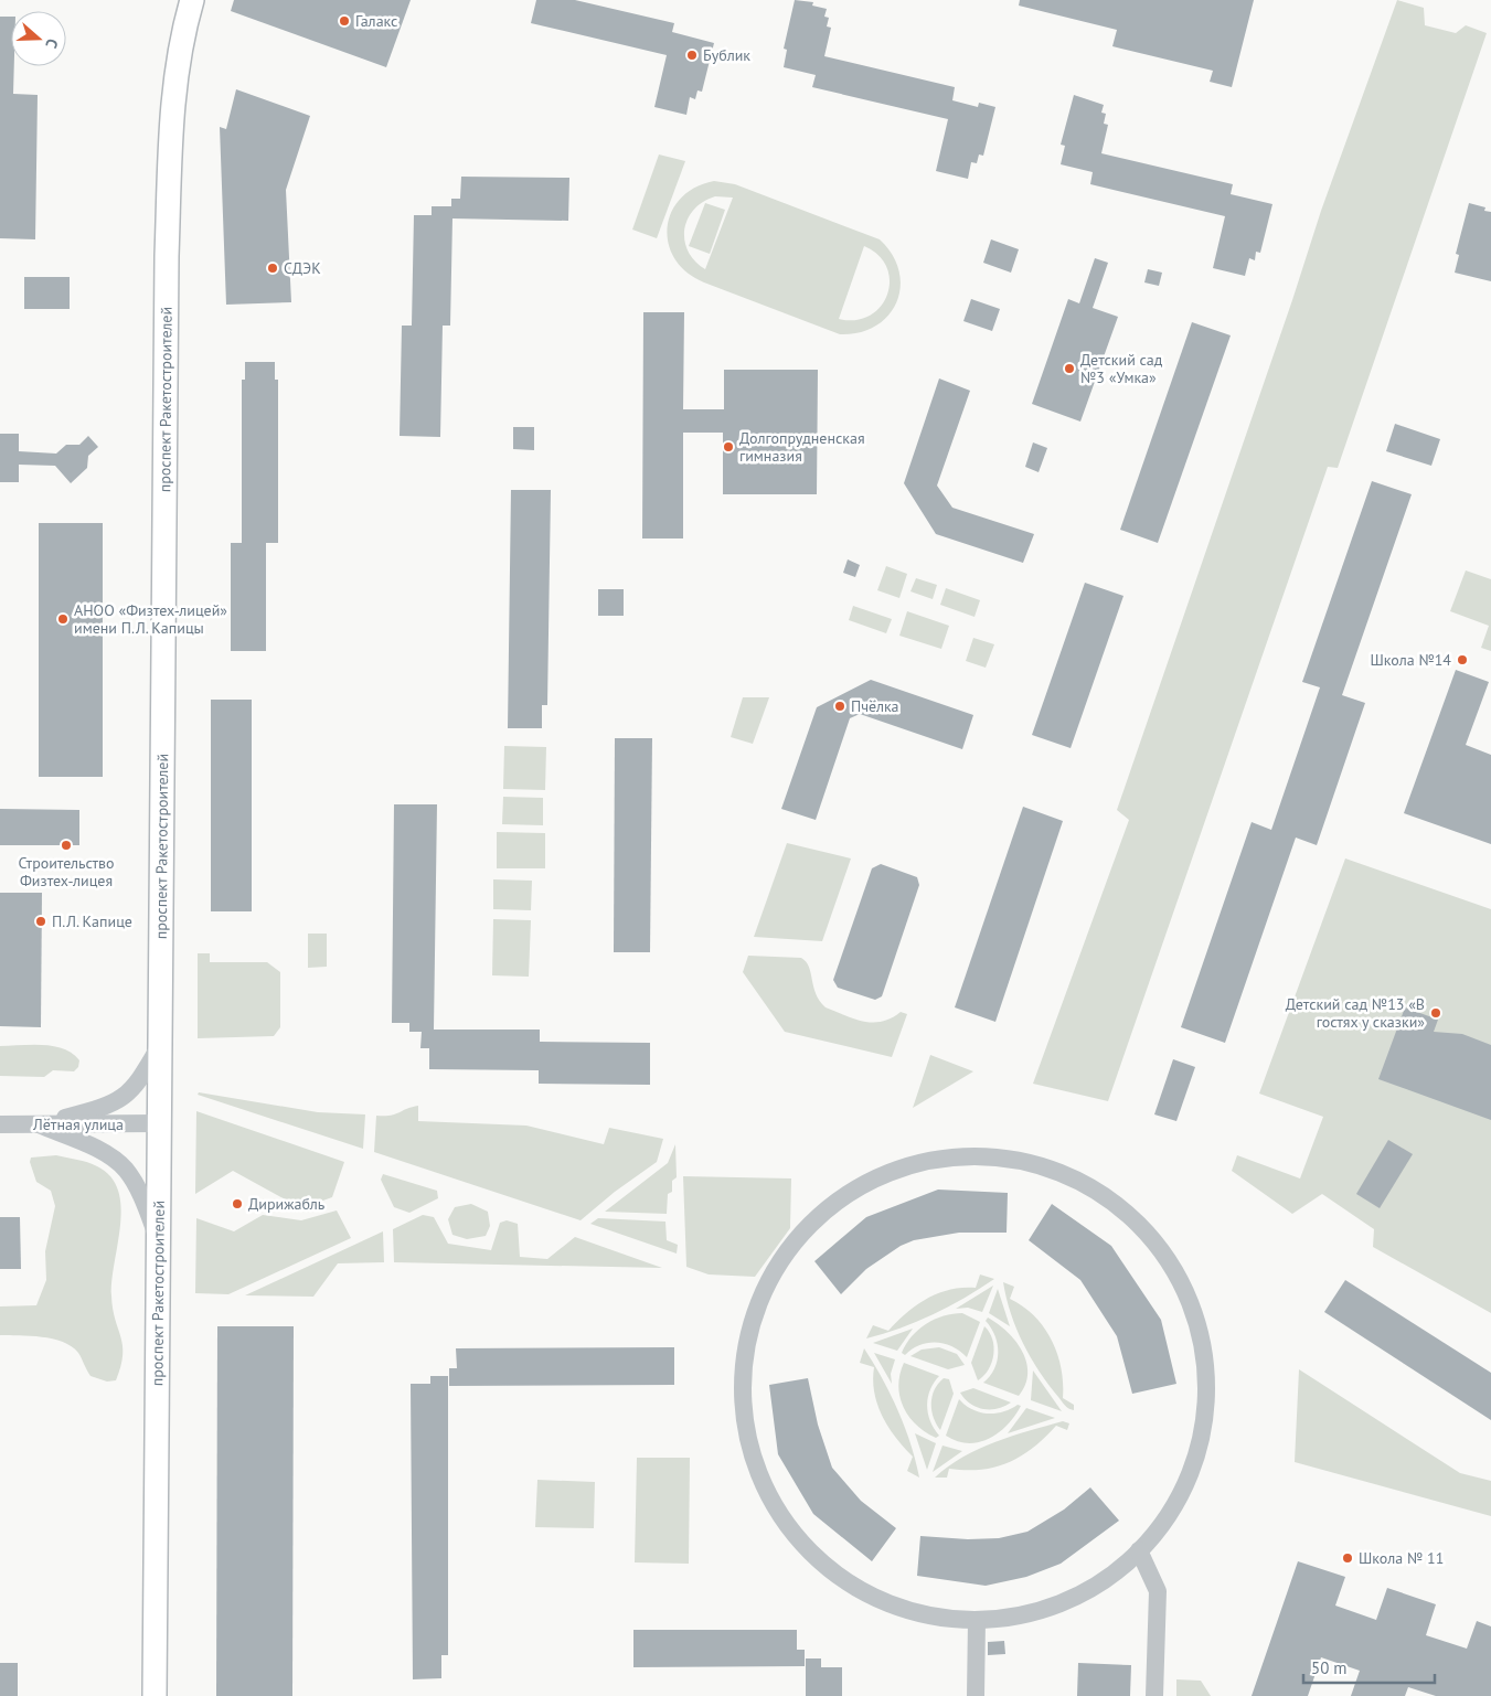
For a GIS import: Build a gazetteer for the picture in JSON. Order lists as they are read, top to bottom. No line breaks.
{"streets":{"main road":["проспект Ракетостроителей"],"street":["Лётная улица"]},"crossings":[["проспект Ракетостроителей","Лётная улица"]],"places":["Галакс","Бублик","СДЭК","Детский сад №3 «Умка»","Долгопрудненская гимназия","АНОО «Физтех-лицей» имени П.Л. Капицы","Школа №14","Пчёлка","Строительство Физтех-лицея","П.Л. Капице","Детский сад №13 «В гостях у сказки»","Дирижабль","Школа № 11"],"scale_bar":"50 m","north":"right"}
